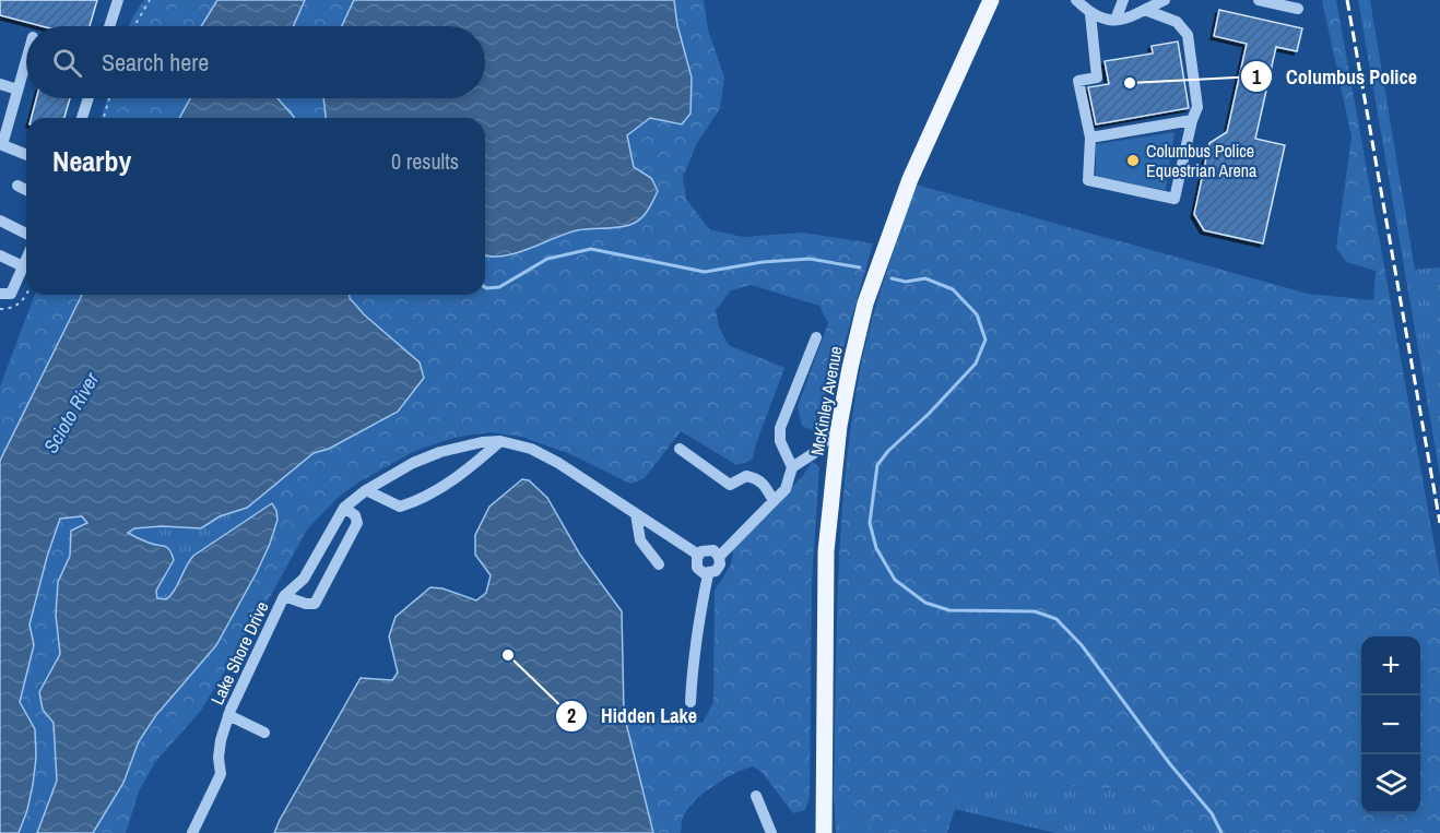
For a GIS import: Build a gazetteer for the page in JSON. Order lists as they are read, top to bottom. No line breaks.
{"streets":{"main road":["McKinley Avenue"],"street":["Lake Shore Drive"]},"water":["Scioto River"],"places":["Columbus Police","Columbus Police Equestrian Arena","Hidden Lake"],"page":{"search":"Search here","heading":["Nearby","0 results"],"map_buttons":["+","−"]}}
